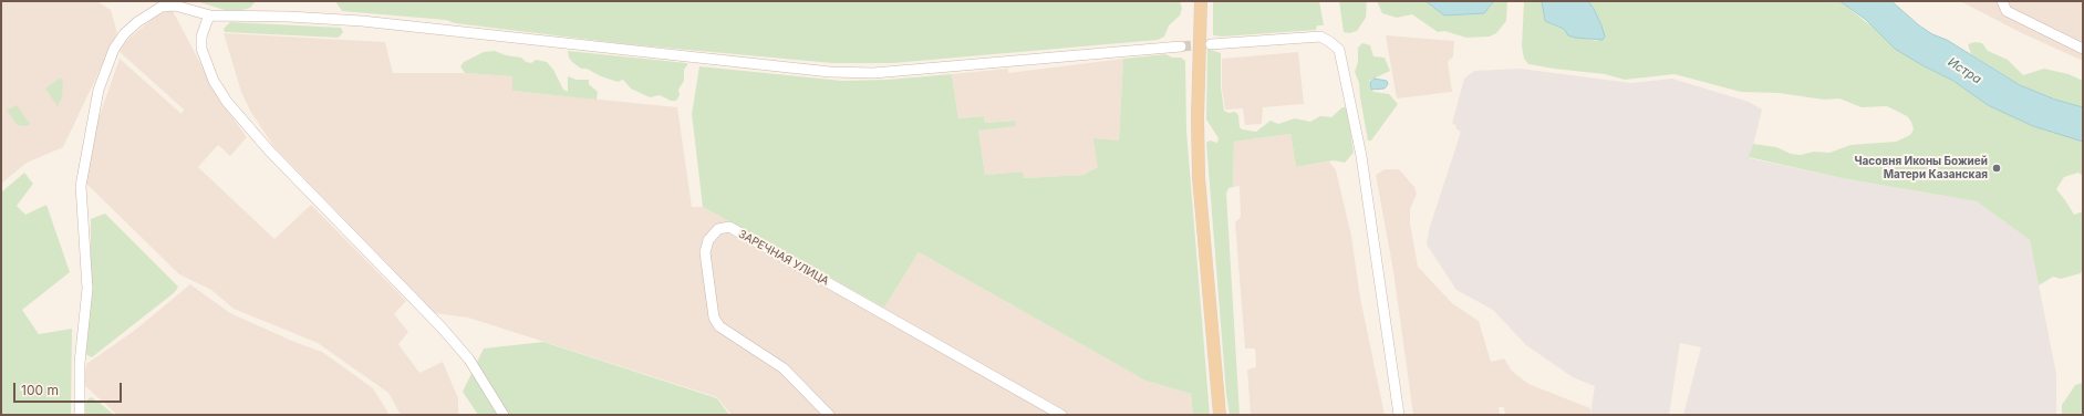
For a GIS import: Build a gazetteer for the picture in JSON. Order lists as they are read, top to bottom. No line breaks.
{"streets":{"street":["ЗАРЕЧНАЯ УЛИЦА"]},"water":["Истра"],"places":["Часовня Иконы Божией Матери Казанская"],"scale_bar":"100 m"}
